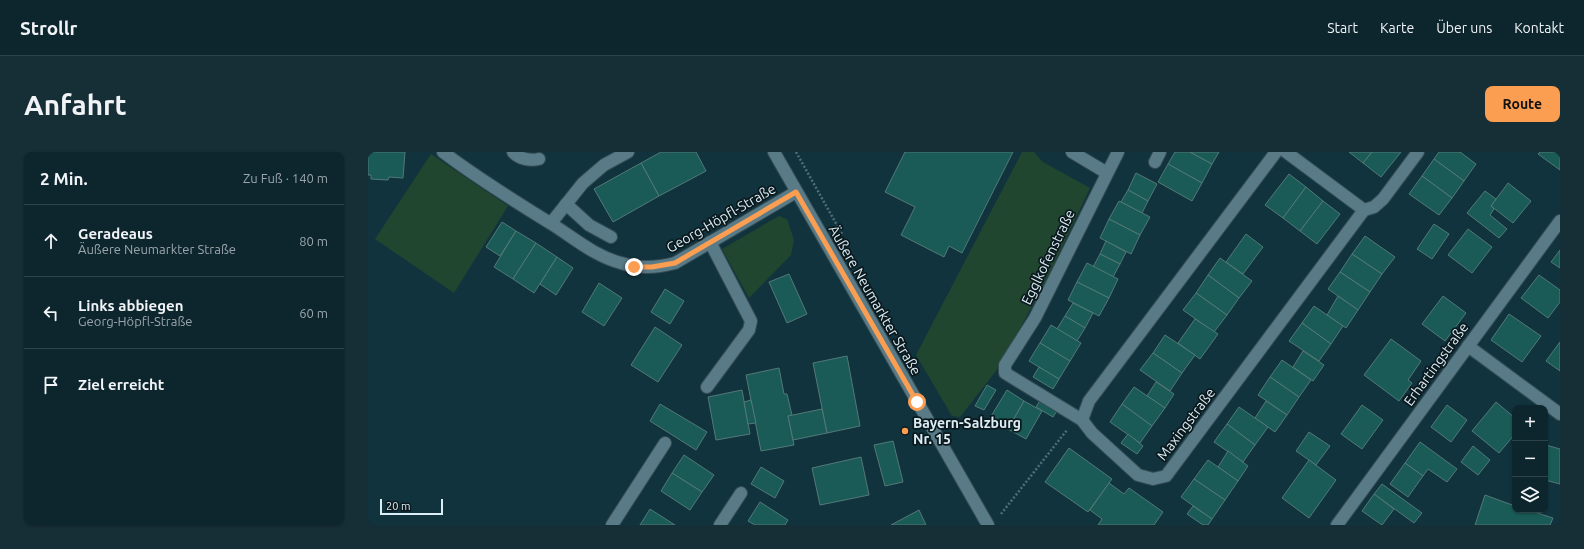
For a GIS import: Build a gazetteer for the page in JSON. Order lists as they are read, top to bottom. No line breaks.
{"streets":{"street":["Georg-Höpfl-Straße","Egglkofenstraße","Äußere Neumarkter Straße","Erhartingstraße","Maxingstraße"]},"crossings":[["Georg-Höpfl-Straße","Äußere Neumarkter Straße"],["Egglkofenstraße","Maxingstraße"]],"places":["Bayern-Salzburg Nr. 15"],"scale_bar":"20 m","page":{"header":"Strollr","nav":["Start","Karte","Über uns","Kontakt"],"buttons":"Route","title":"Anfahrt","heading":["2 Min.","Zu Fuß · 140 m"],"list":[["Geradeaus","Äußere Neumarkter Straße","80 m"],["Links abbiegen","Georg-Höpfl-Straße","60 m"],"Ziel erreicht"],"map_buttons":["+","−"],"scale":"20 m"}}
